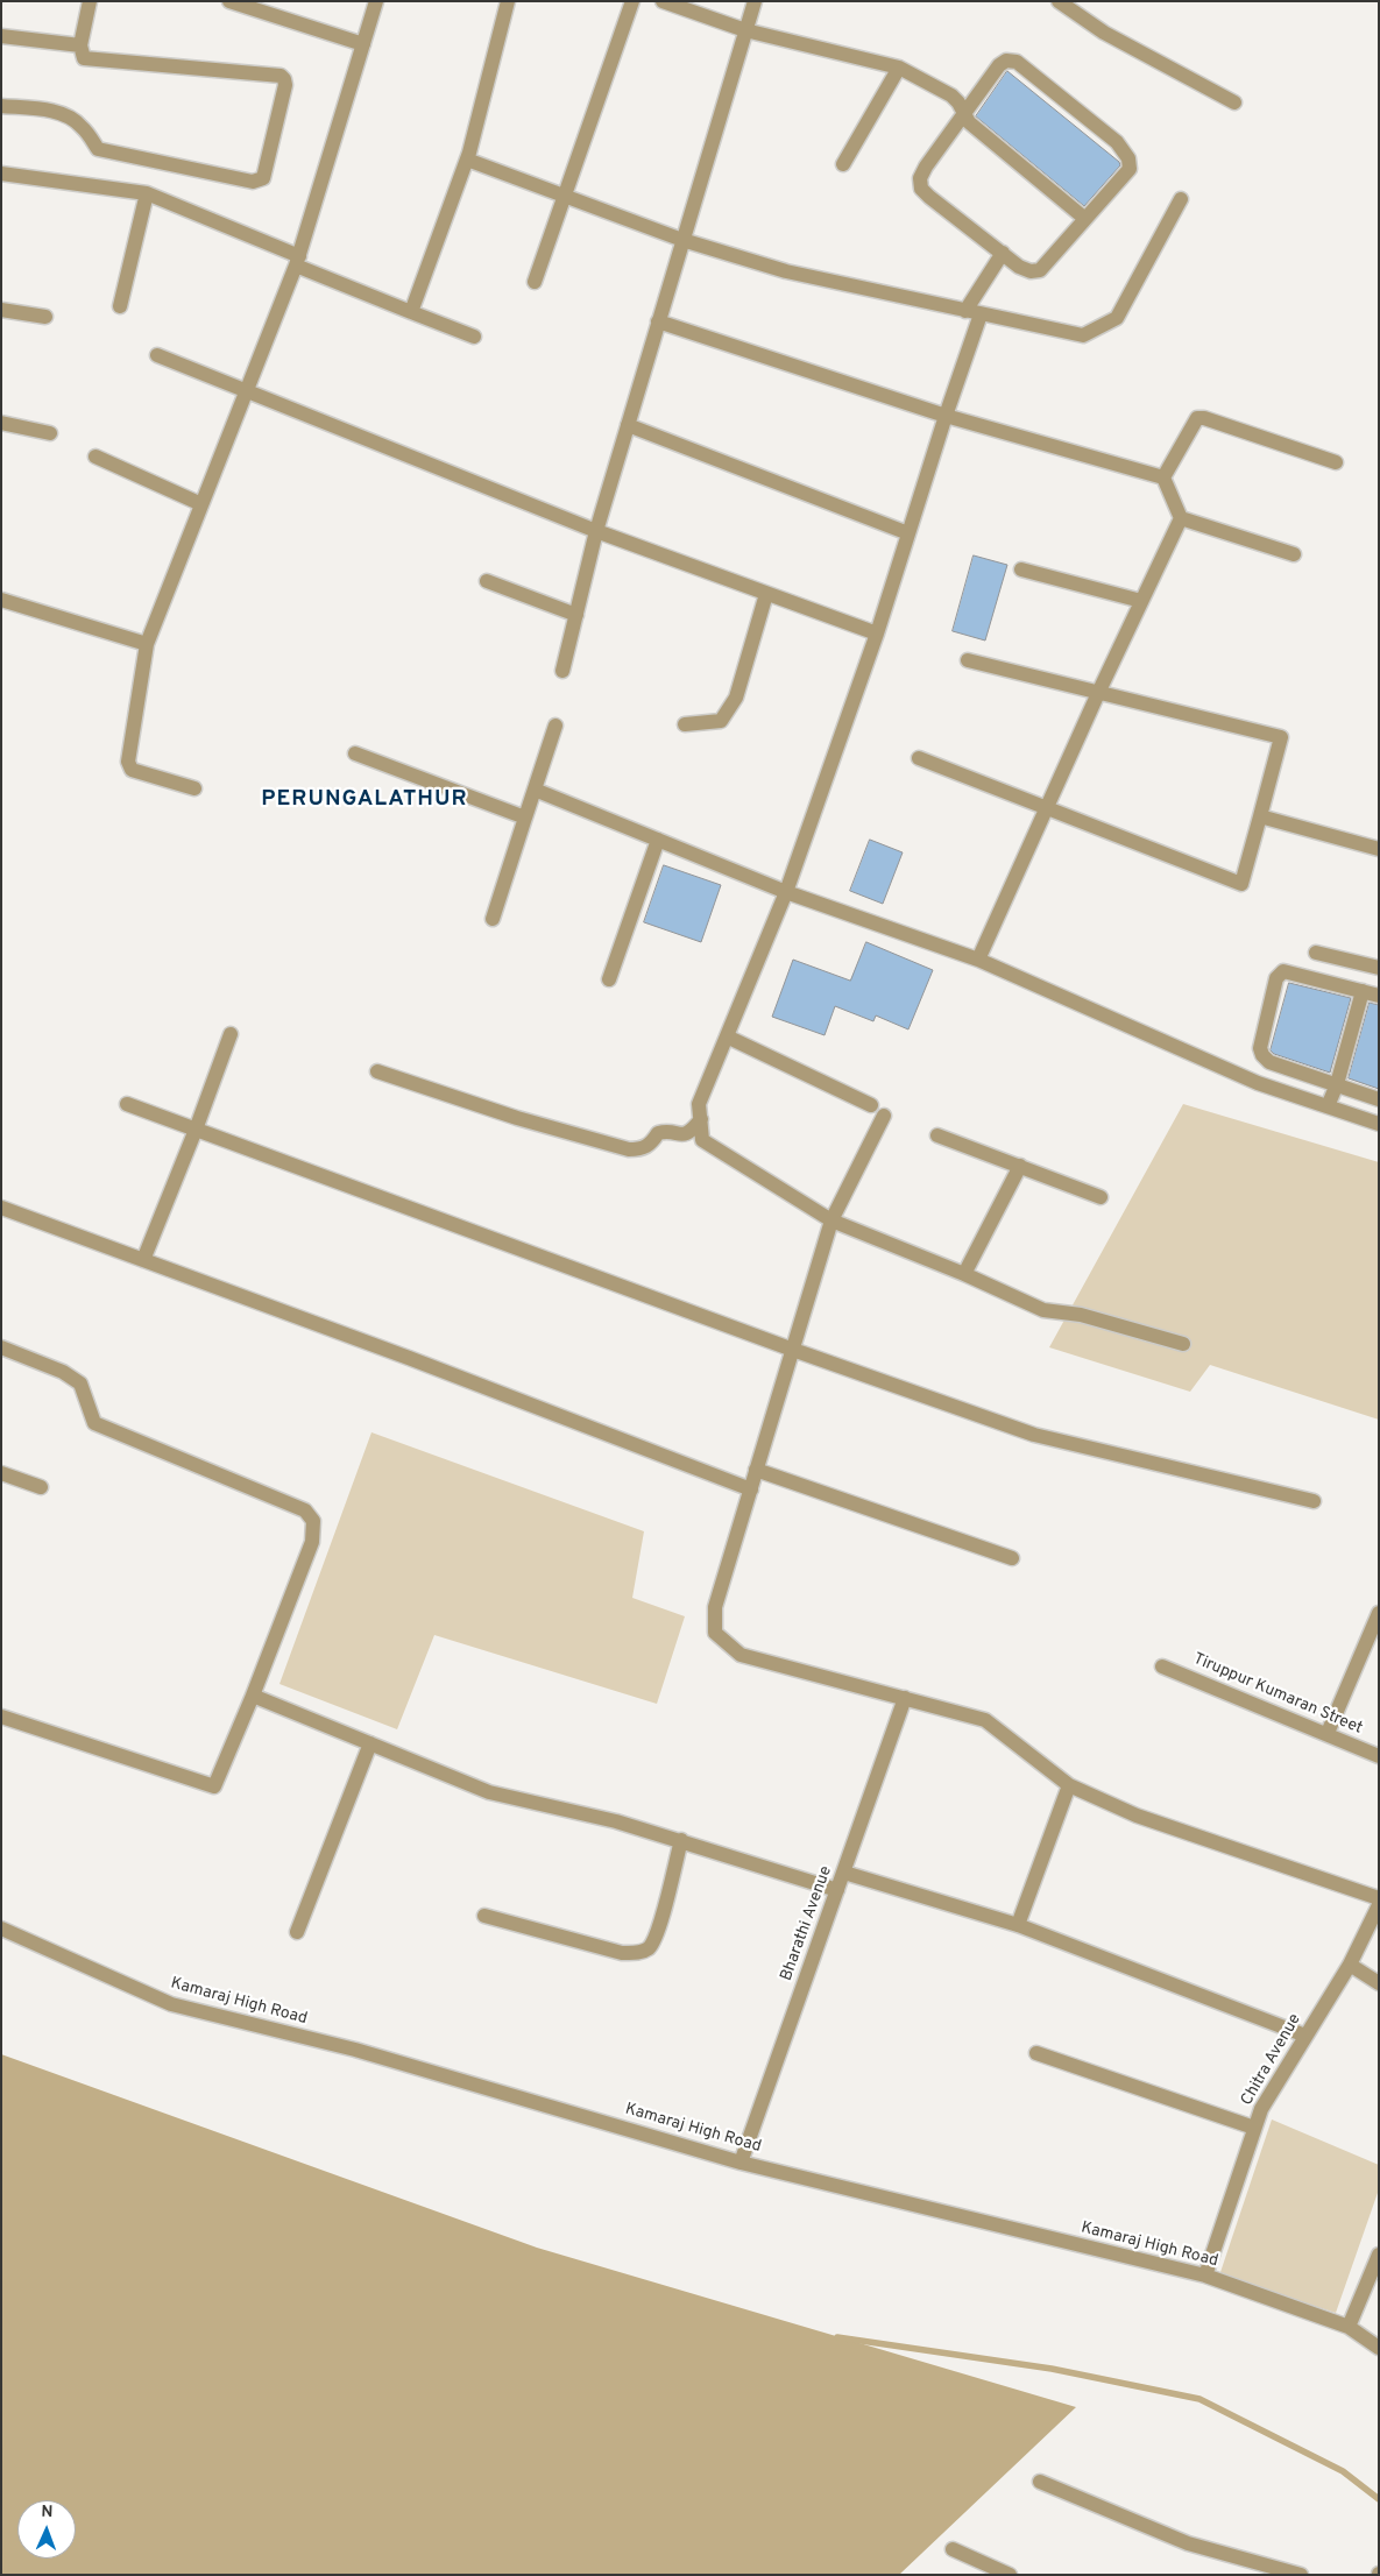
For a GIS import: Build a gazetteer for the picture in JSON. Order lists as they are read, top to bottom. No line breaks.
{"streets":{"street":["Tiruppur Kumaran Street","Bharathi Avenue","Kamaraj High Road","Chitra Avenue"]},"crossings":[["Bharathi Avenue","Kamaraj High Road"],["Kamaraj High Road","Chitra Avenue"]],"districts":["PERUNGALATHUR"],"north":"top"}
